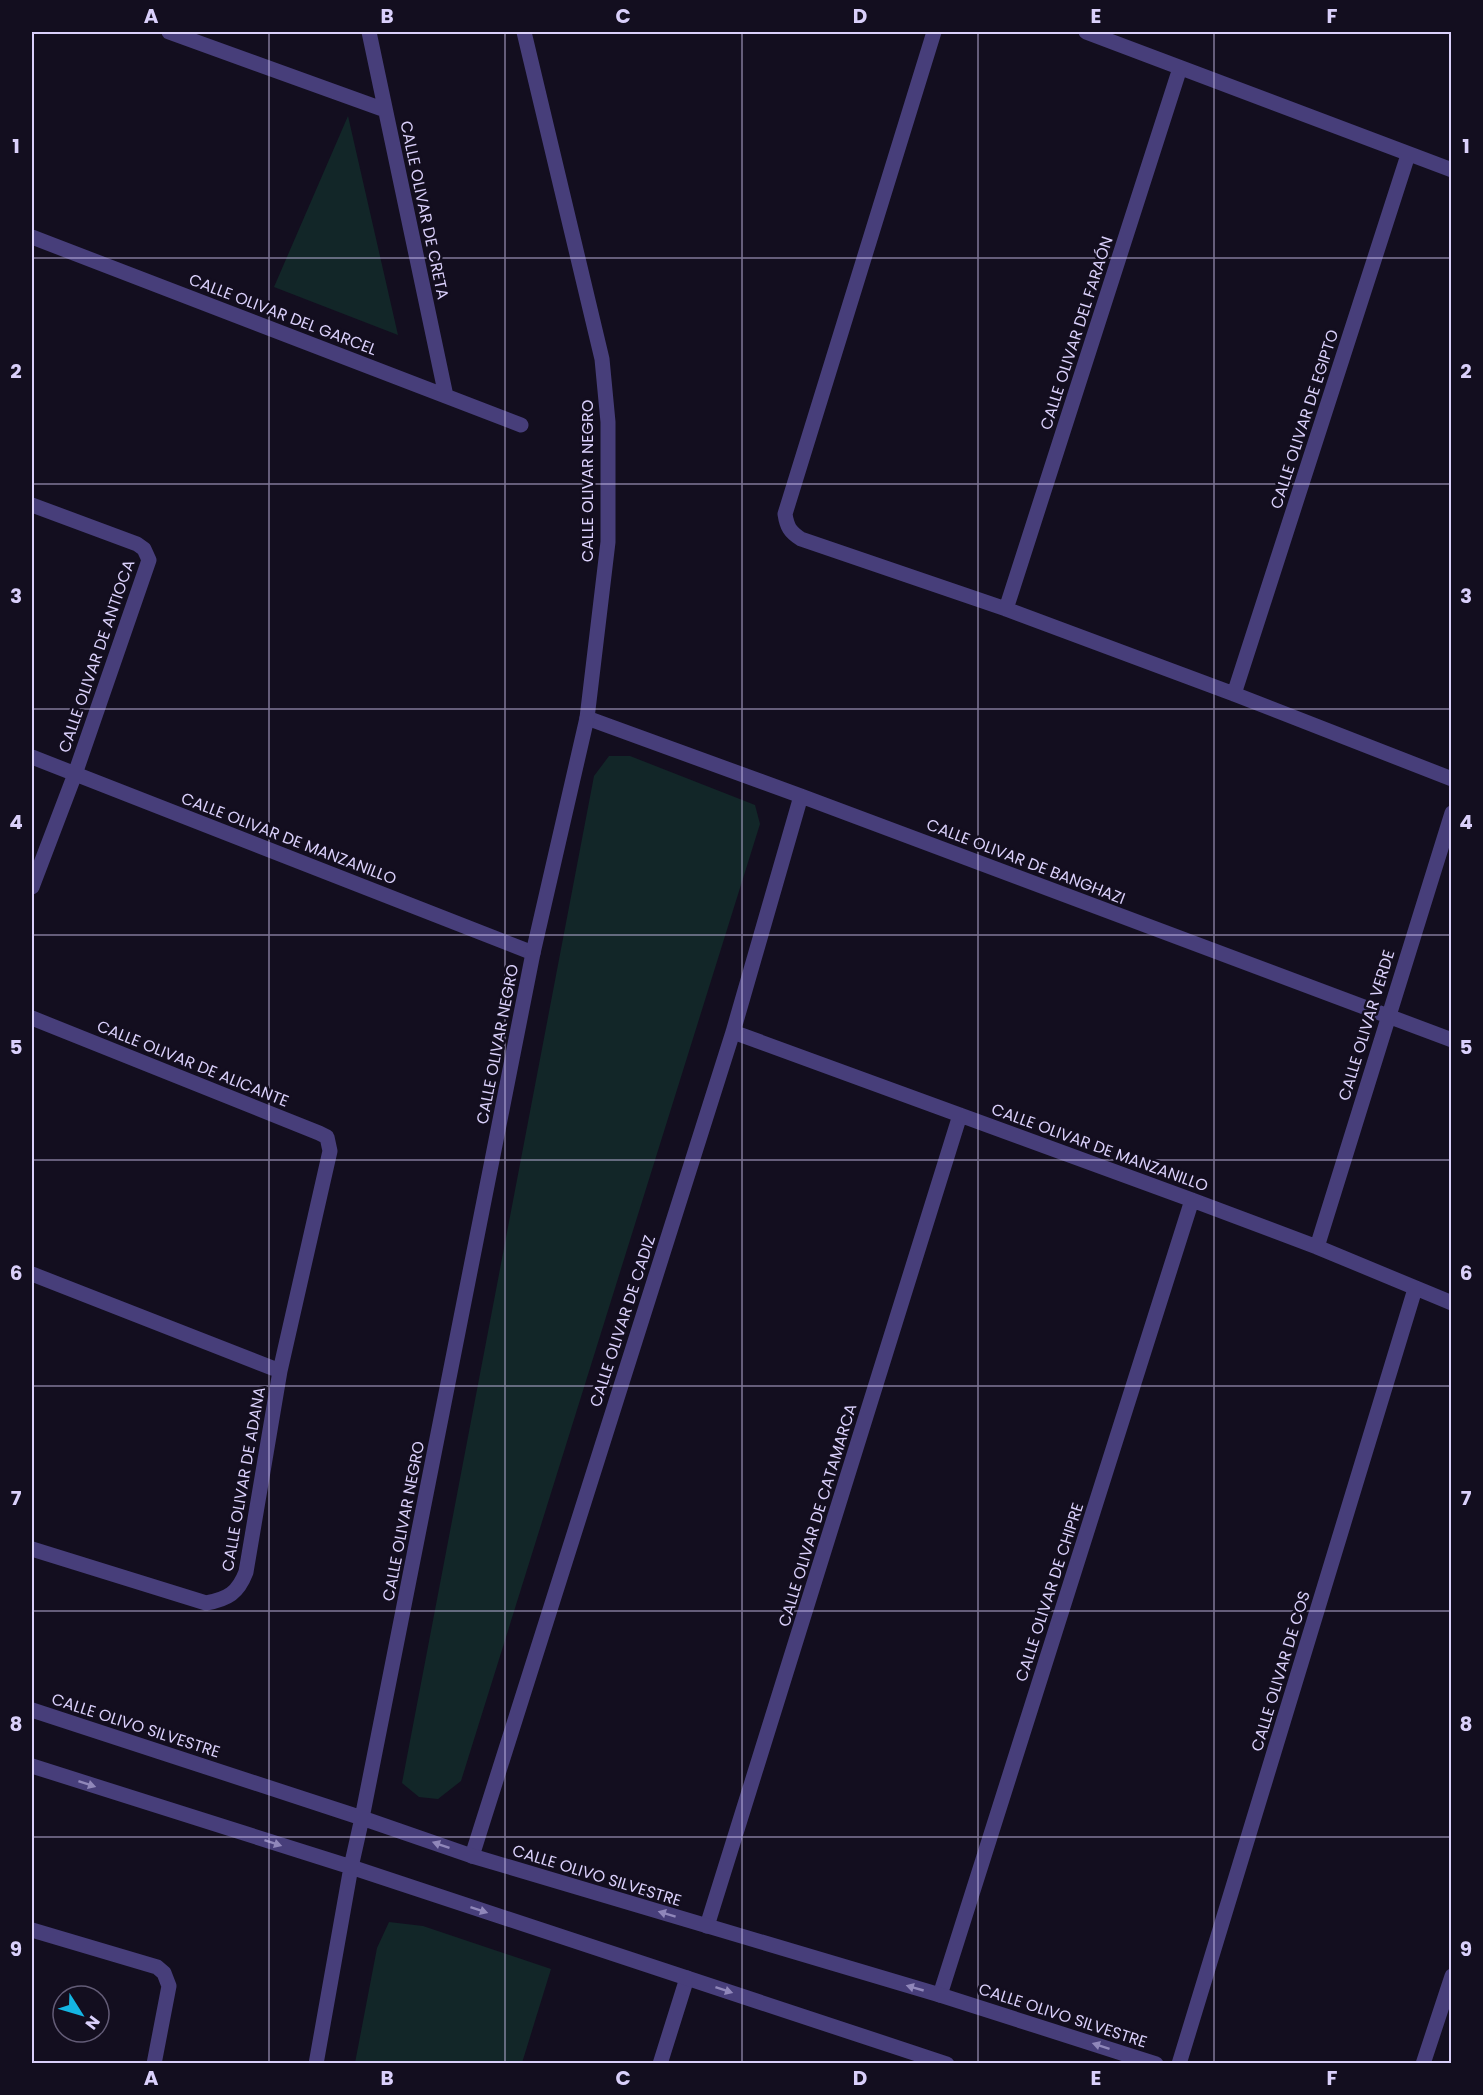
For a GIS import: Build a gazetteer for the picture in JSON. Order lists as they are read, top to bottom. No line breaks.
{"streets":{"street":["CALLE OLIVAR DE CRETA","CALLE OLIVAR DEL GARCEL","CALLE OLIVAR DEL FARAÓN","CALLE OLIVAR DE EGIPTO","CALLE OLIVAR NEGRO","CALLE OLIVAR DE ANTIOCA","CALLE OLIVAR DE MANZANILLO","CALLE OLIVAR DE BANGHAZI","CALLE OLIVAR VERDE","CALLE OLIVAR DE ALICANTE","CALLE OLIVAR DE CADIZ","CALLE OLIVAR DE ADANA","CALLE OLIVAR DE CATAMARCA","CALLE OLIVAR DE CHIPRE","CALLE OLIVAR DE COS","CALLE OLIVO SILVESTRE"]},"crossings":[["CALLE OLIVAR DE CRETA","CALLE OLIVAR DEL GARCEL"],["CALLE OLIVAR NEGRO","CALLE OLIVAR DE MANZANILLO"],["CALLE OLIVAR NEGRO","CALLE OLIVAR DE BANGHAZI"],["CALLE OLIVAR NEGRO","CALLE OLIVO SILVESTRE"],["CALLE OLIVAR DE ANTIOCA","CALLE OLIVAR DE MANZANILLO"],["CALLE OLIVAR DE MANZANILLO","CALLE OLIVAR VERDE"],["CALLE OLIVAR DE MANZANILLO","CALLE OLIVAR DE CADIZ"],["CALLE OLIVAR DE MANZANILLO","CALLE OLIVAR DE CATAMARCA"],["CALLE OLIVAR DE MANZANILLO","CALLE OLIVAR DE CHIPRE"],["CALLE OLIVAR DE MANZANILLO","CALLE OLIVAR DE COS"],["CALLE OLIVAR DE BANGHAZI","CALLE OLIVAR VERDE"],["CALLE OLIVAR DE BANGHAZI","CALLE OLIVAR DE CADIZ"],["CALLE OLIVAR DE ALICANTE","CALLE OLIVAR DE ADANA"],["CALLE OLIVAR DE CADIZ","CALLE OLIVO SILVESTRE"],["CALLE OLIVAR DE CATAMARCA","CALLE OLIVO SILVESTRE"],["CALLE OLIVAR DE CHIPRE","CALLE OLIVO SILVESTRE"]],"north":"bottom right","grid":{"columns":["A","B","C","D","E","F"],"rows":["1","2","3","4","5","6","7","8","9"]}}
